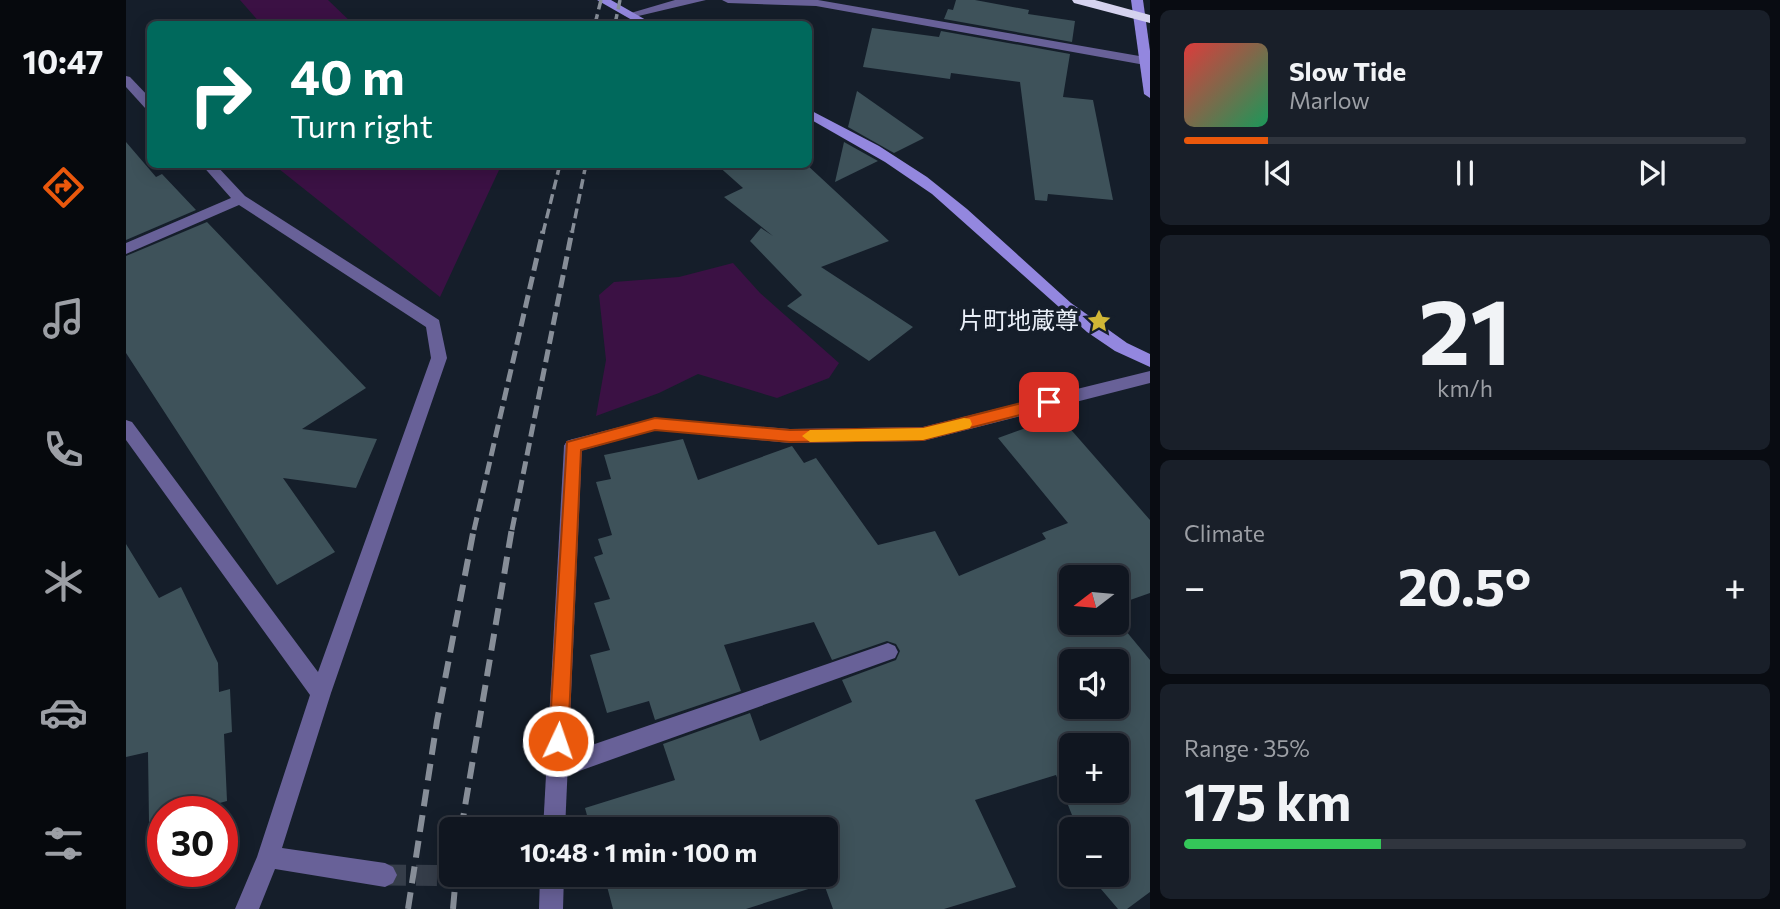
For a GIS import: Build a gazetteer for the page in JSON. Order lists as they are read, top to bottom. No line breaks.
{"places":{"place":["片町地蔵尊"]},"north":"left","page":{"tabs":"10:47","turn":["40 m","Turn right"],"song":["Slow Tide","Marlow"],"tile":[["21","km/h"],"Climate",["Range · 35%","175 km"]],"heat":["−","20.5°","+"],"map_buttons":["+","−"],"limit":"30","trip":"10:48 · 1 min · 100 m"}}
